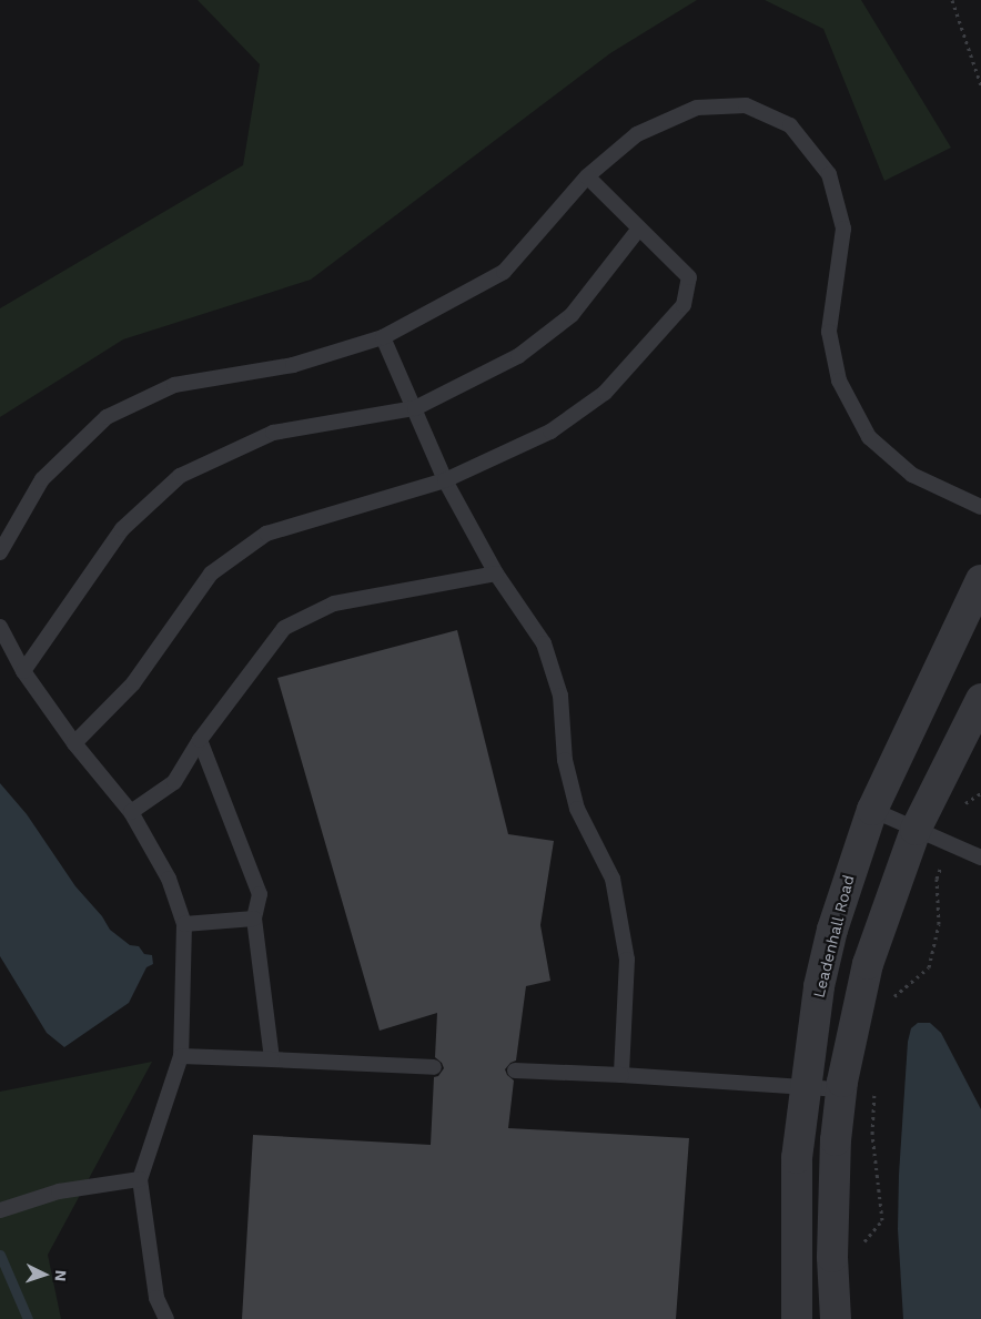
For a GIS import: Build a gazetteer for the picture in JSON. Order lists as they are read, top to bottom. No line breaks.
{"streets":{"street":["Leadenhall Road"]},"north":"right"}
